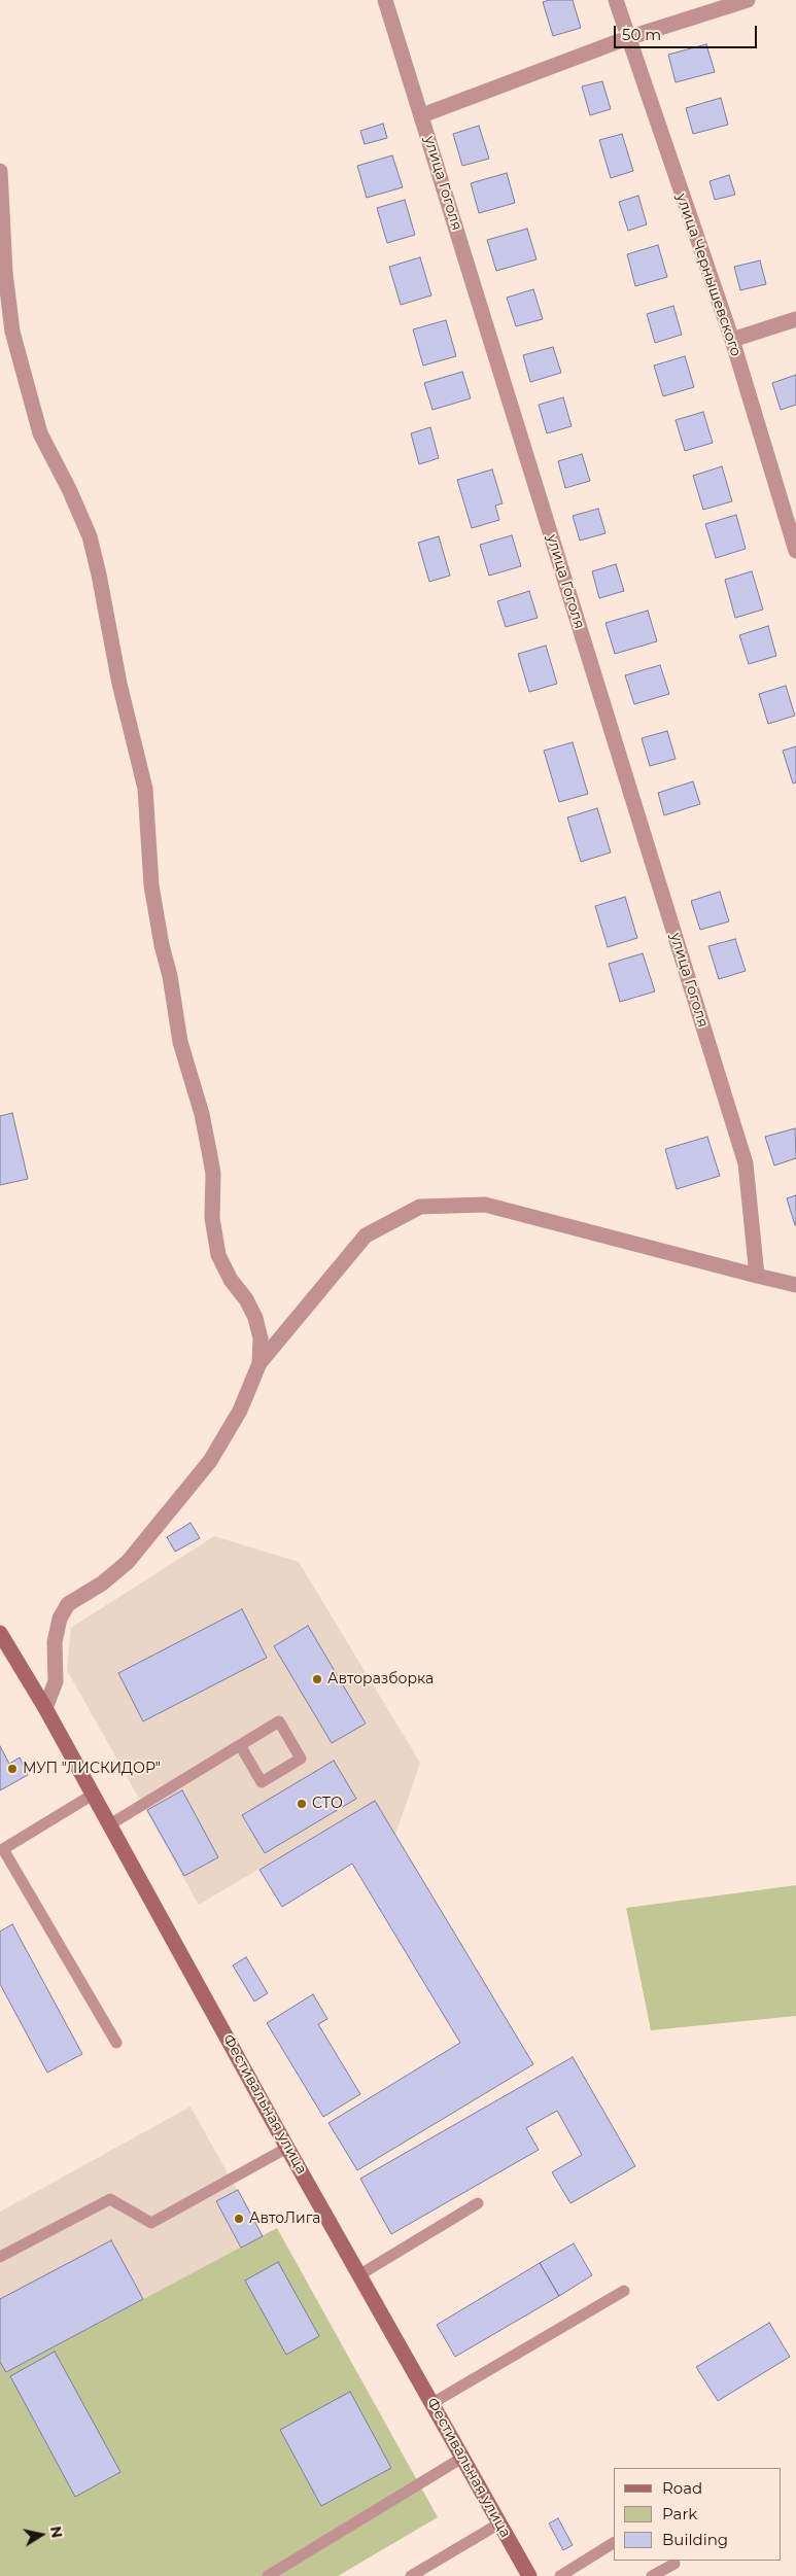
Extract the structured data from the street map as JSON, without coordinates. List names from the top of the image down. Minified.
{"streets":{"main road":["Фестивальная улица"],"street":["улица Гоголя","улица Чернышевского"]},"places":["Авторазборка","МУП \"ЛИСКИДОР\"","СТО","АвтоЛига"],"legend":["Road","Park","Building"],"scale_bar":"50 m","north":"right"}
